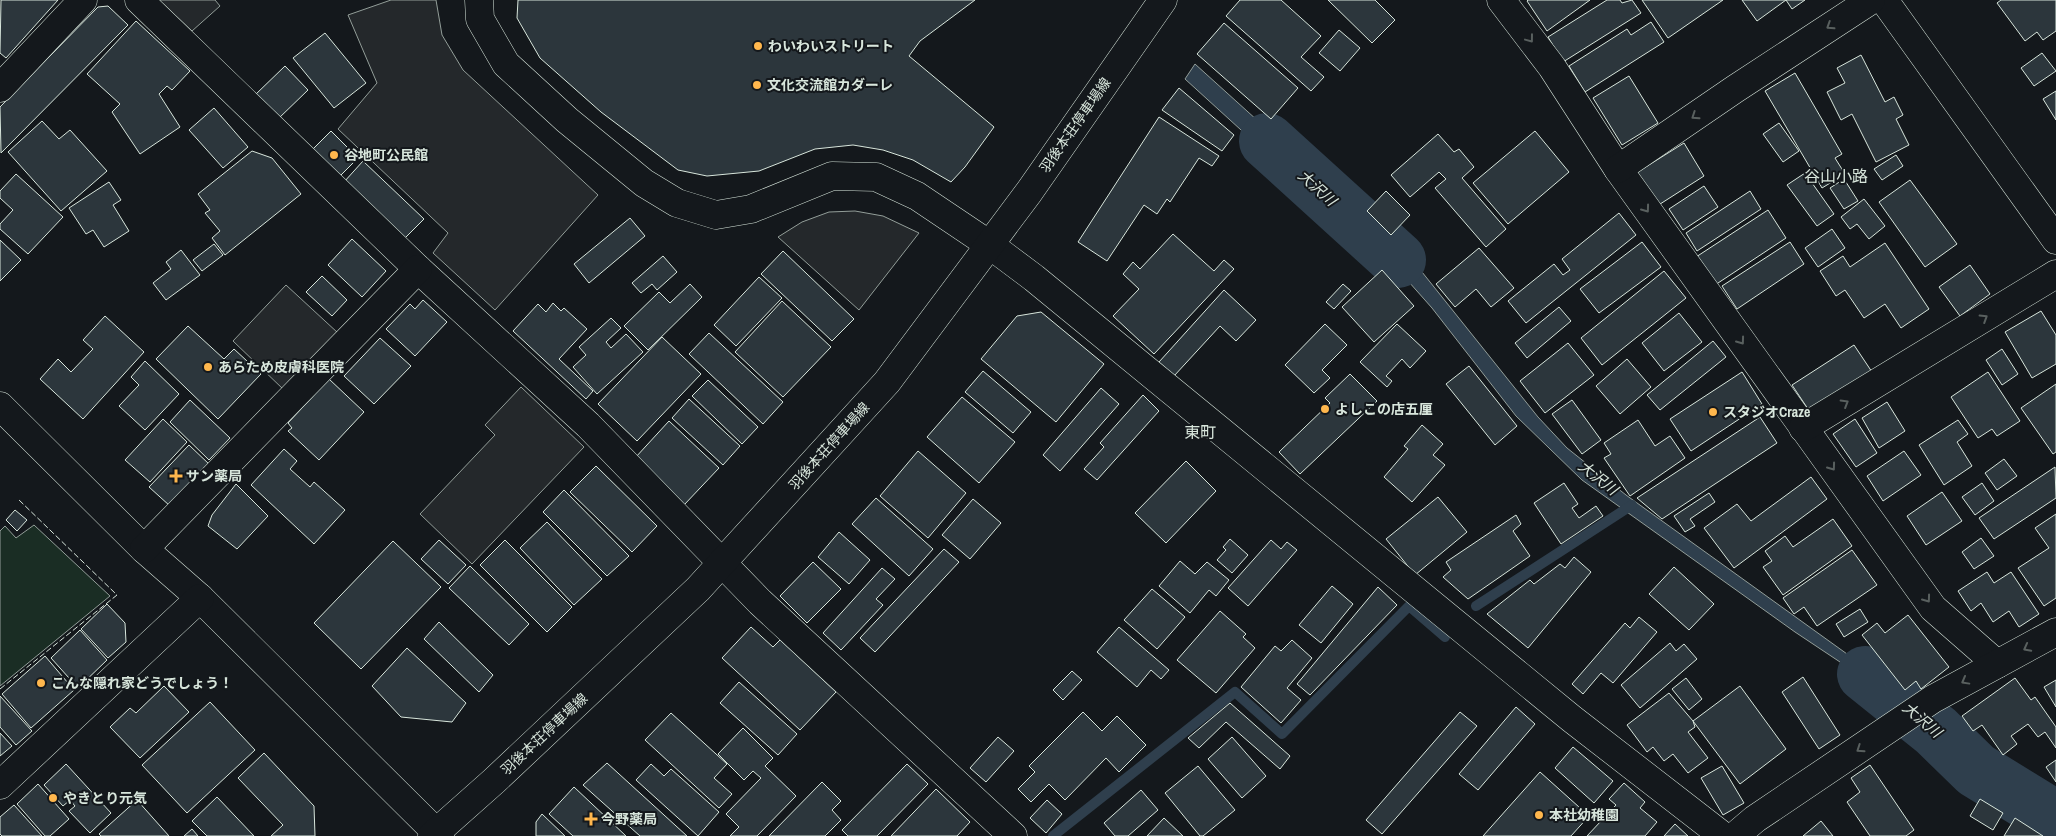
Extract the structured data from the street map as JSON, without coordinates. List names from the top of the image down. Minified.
{"streets":{"street":["羽後本荘停車場線"]},"districts":["谷山小路","東町"],"water":["大沢川"],"places":{"other":["わいわいストリート","文化交流館カダーレ","谷地町公民館","あらため皮膚科医院","よしこの店五厘","スタジオCraze","こんな隠れ家どうでしょう！","やきとり元気","本社幼稚園"],"health":["サン薬局","今野薬局"]}}
